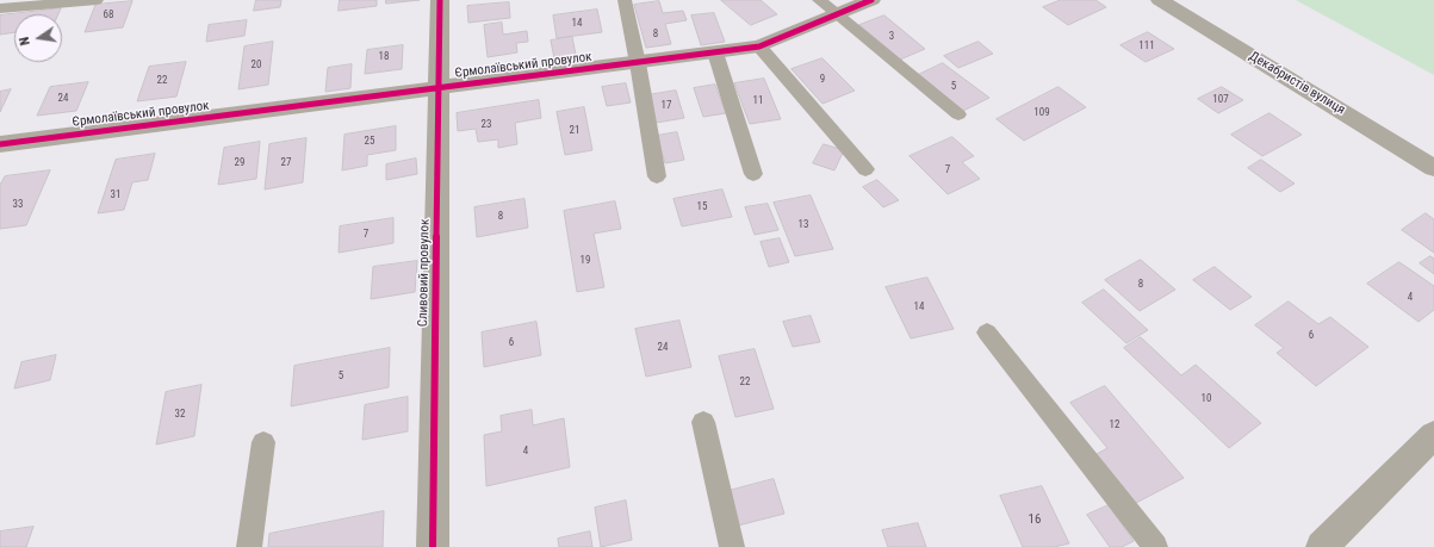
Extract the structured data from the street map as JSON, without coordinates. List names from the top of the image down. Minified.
{"streets":{"street":["Єрмолаївський провулок","Декабристів вулиця","Сливовий провулок"]},"crossings":[["Єрмолаївський провулок","Сливовий провулок"]],"house_numbers":["68","14","8","3","111","18","20","9","22","5","24","107","11","17","109","23","21","25","29","27","7","31","33","15","8","13","7","19","8","4","14","6","6","24","5","22","10","32","12","4","16"],"north":"left"}
